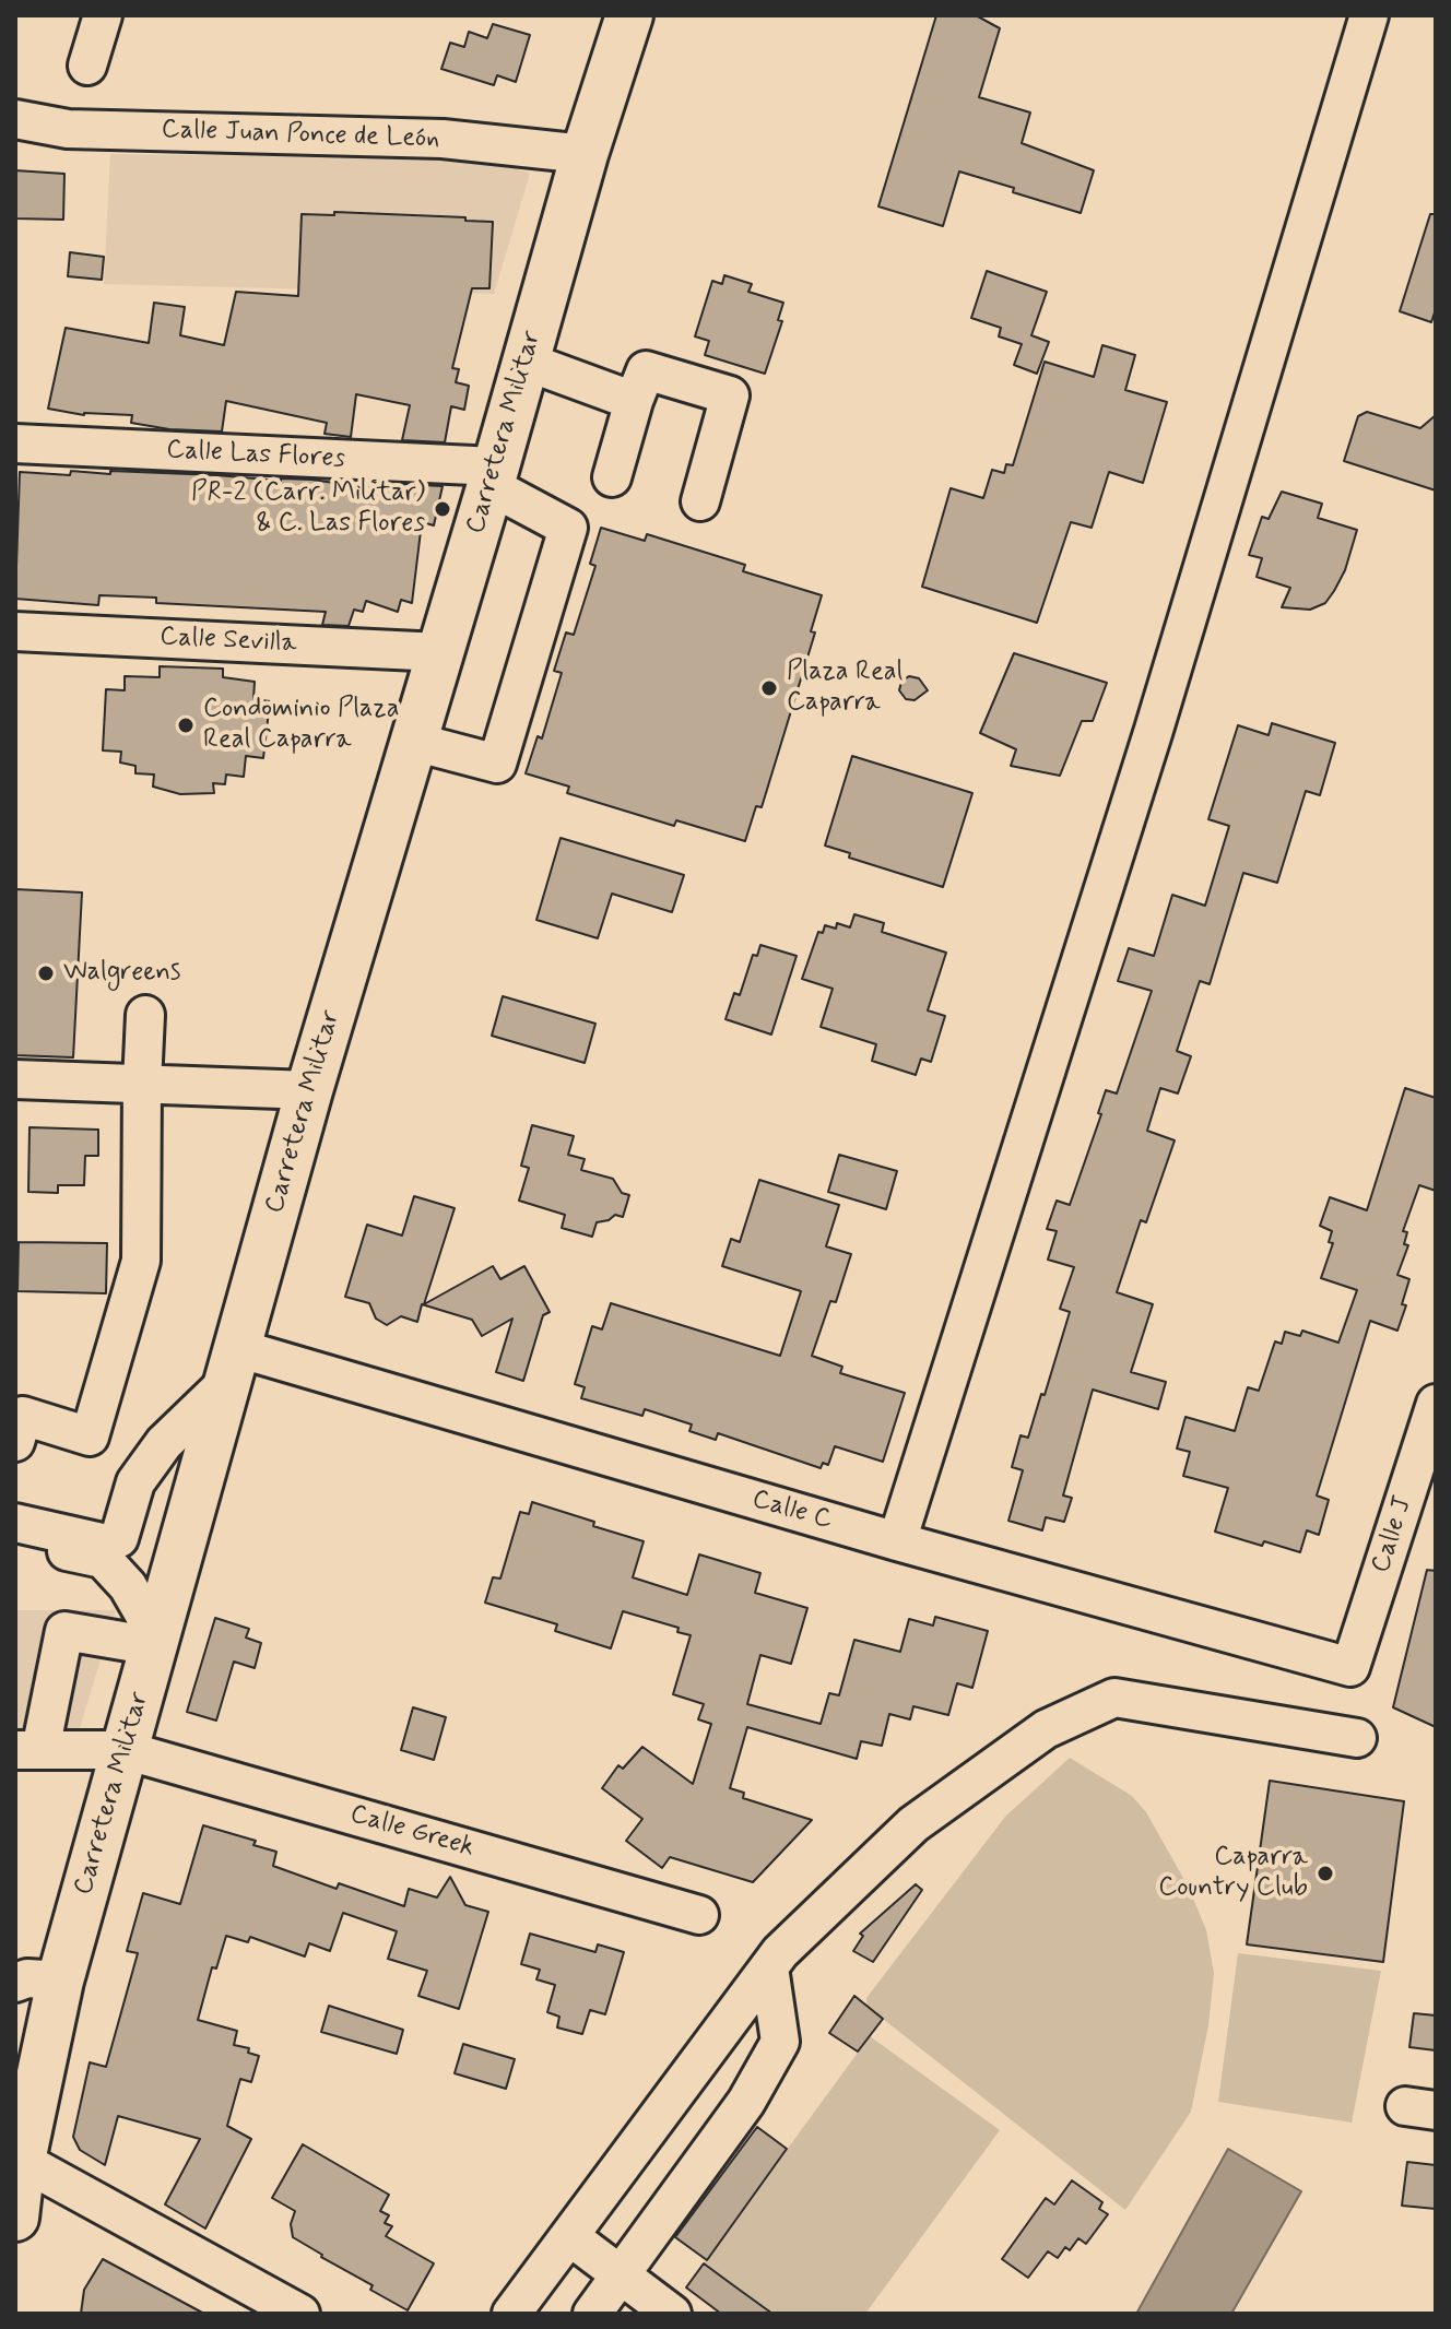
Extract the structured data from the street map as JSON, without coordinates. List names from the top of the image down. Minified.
{"streets":{"main road":["Carretera Militar"],"street":["Calle Juan Ponce de León","Calle Las Flores","Calle Sevilla","Calle C","Calle J","Calle Greek"]},"crossings":[["Calle Juan Ponce de León","Carretera Militar"],["Carretera Militar","Calle Las Flores"],["Carretera Militar","Calle Sevilla"],["Carretera Militar","Calle C"],["Carretera Militar","Calle Greek"],["Calle C","Calle J"]],"places":["PR-2 (Carr. Militar) & C. Las Flores","Plaza Real Caparra","Condominio Plaza Real Caparra","Walgreens","Caparra Country Club"]}
